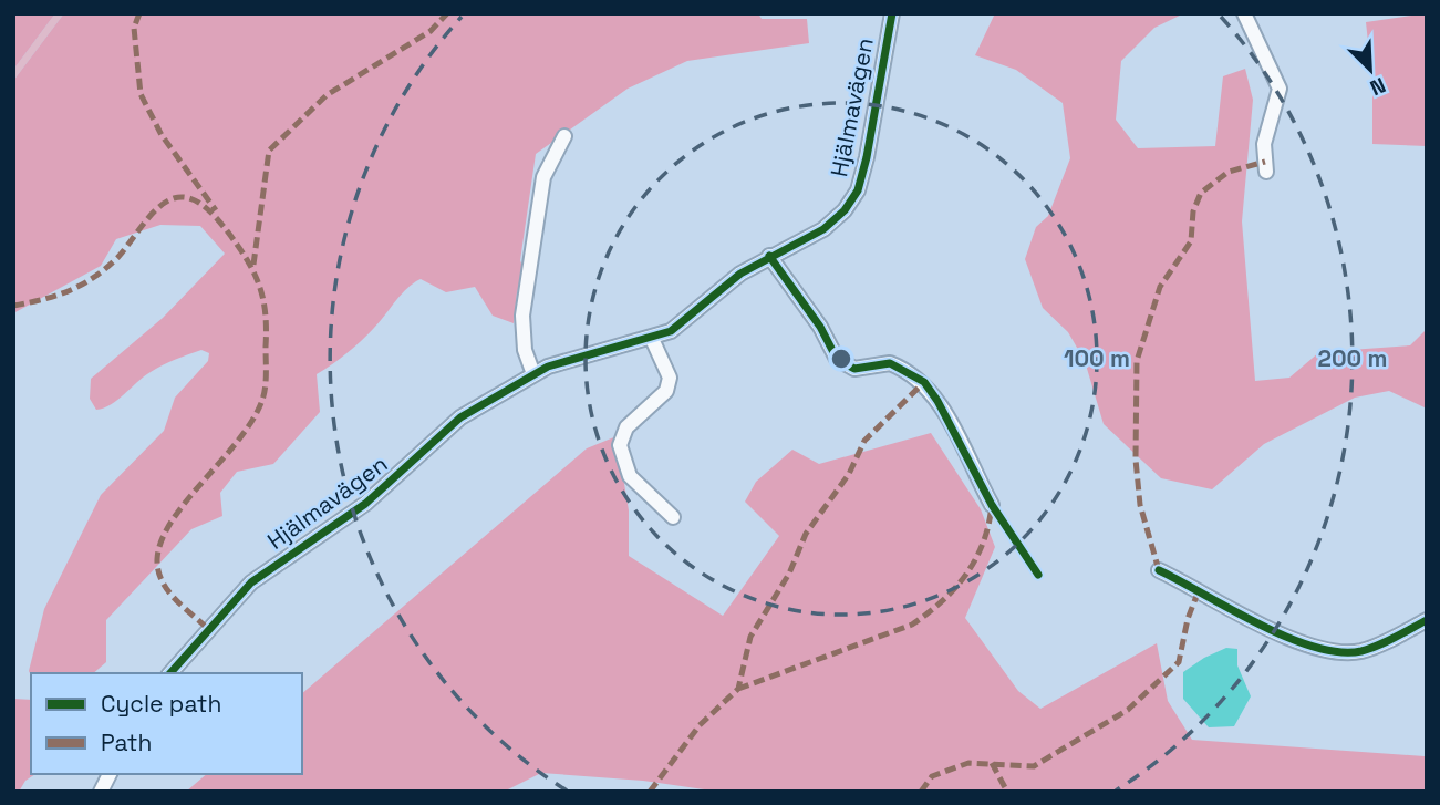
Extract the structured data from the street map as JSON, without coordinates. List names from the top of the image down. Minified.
{"streets":{"street":["Hjälmavägen"]},"legend":["Cycle path","Path"],"north":"bottom right","rings":["100 m","200 m"]}
